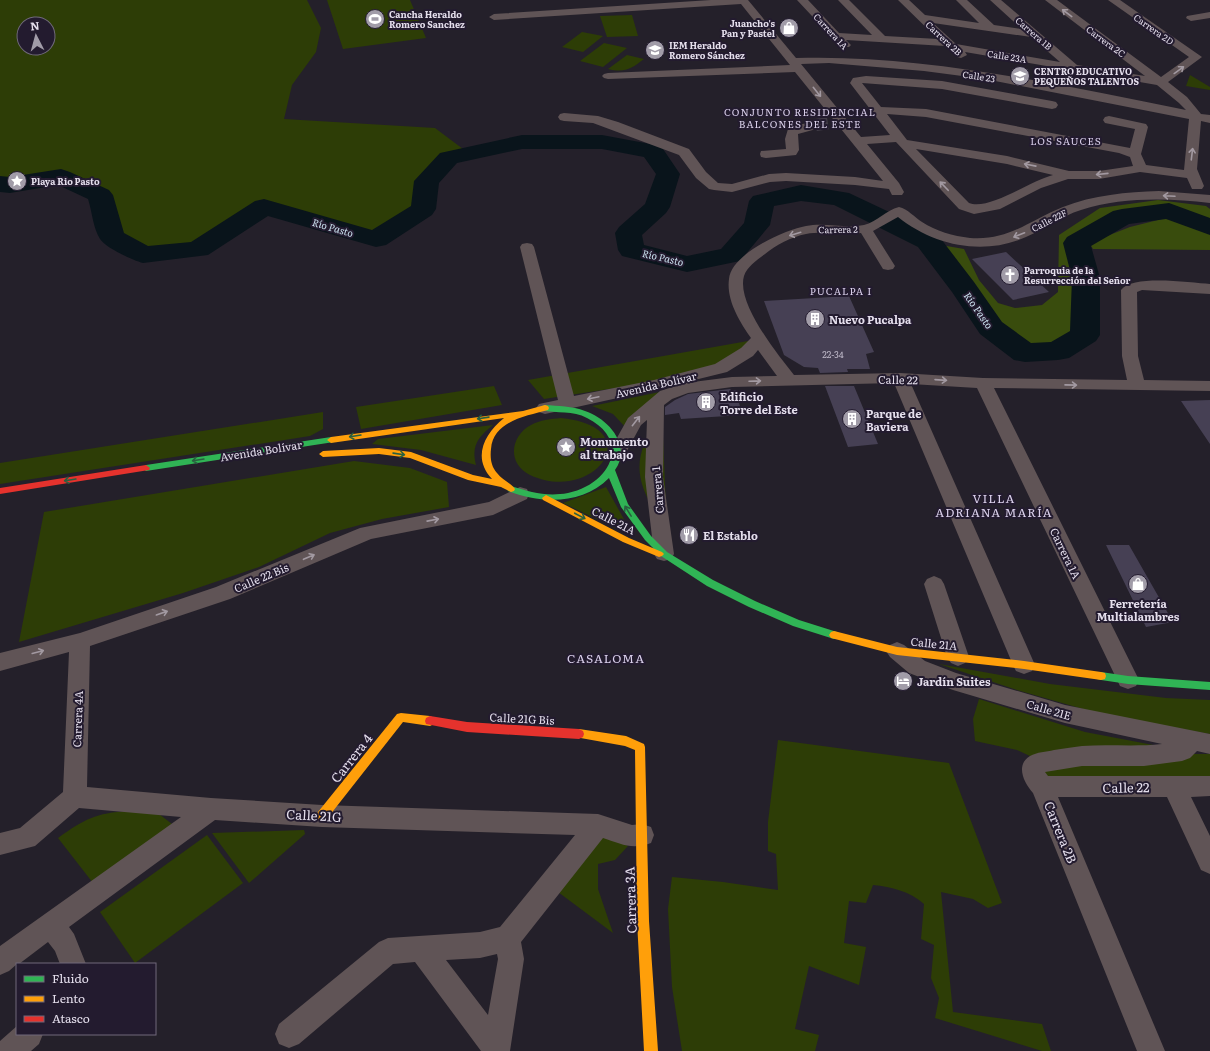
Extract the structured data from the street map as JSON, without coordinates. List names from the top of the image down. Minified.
{"streets":{"main road":["Avenida Bolívar","Calle 21A","Calle 21G Bis","Carrera 4","Carrera 3A"],"street":["Carrera 2D","Carrera 1A","Carrera 1B","Carrera 2B","Carrera 2C","Calle 23A","Calle 23","Calle 22F","Carrera 2","Calle 22","Carrera 1","Calle 22 Bis","Calle 21E","Carrera 4A","Calle 21G"]},"crossings":[["Carrera 2D","Carrera 2C"],["Carrera 2D","Calle 23A"],["Carrera 1A","Calle 23A"],["Carrera 1A","Calle 23"],["Carrera 1A","Calle 22"],["Carrera 1A","Calle 21A"],["Carrera 1B","Calle 23A"],["Carrera 2B","Calle 23A"],["Carrera 2B","Calle 23"],["Carrera 2B","Calle 22"],["Carrera 2B","Calle 21E"],["Carrera 2C","Calle 23A"],["Carrera 2C","Calle 23"],["Calle 22F","Carrera 2"],["Carrera 2","Calle 22"],["Carrera 2","Avenida Bolívar"],["Calle 22","Avenida Bolívar"],["Calle 22","Carrera 1"],["Calle 22","Calle 21A"],["Calle 22","Calle 22 Bis"],["Avenida Bolívar","Calle 21A"],["Avenida Bolívar","Calle 22 Bis"],["Carrera 1","Calle 21A"],["Calle 21A","Calle 22 Bis"],["Calle 21A","Calle 21E"],["Calle 22 Bis","Carrera 4A"],["Calle 21G Bis","Carrera 4"],["Calle 21G Bis","Carrera 3A"],["Carrera 4A","Calle 21G"],["Carrera 4","Calle 21G"],["Calle 21G","Carrera 3A"]],"one_way":["Calle 22","Calle 22 Bis"],"districts":["CONJUNTO RESIDENCIAL BALCONES DEL ESTE","LOS SAUCES","PUCALPA I","VILLA ADRIANA MARÍA","CASALOMA"],"water":["Río Pasto"],"places":{"sports":["Cancha Heraldo Romero Sanchez"],"shop":["Juancho's Pan y Pastel","Ferretería Multialambres"],"school or university":["IEM Heraldo Romero Sánchez","CENTRO EDUCATIVO PEQUEÑOS TALENTOS"],"place":["Playa Rio Pasto","Monumento al trabajo"],"church":["Parroquia de la Resurrección del Señor"],"building":["Nuevo Pucalpa","Edificio Torre del Este","Parque de Baviera"],"restaurant":["El Establo"],"hotel":["Jardín Suites"]},"house_numbers":["22-34"],"legend":["Fluido","Lento","Atasco"],"north":"top"}
